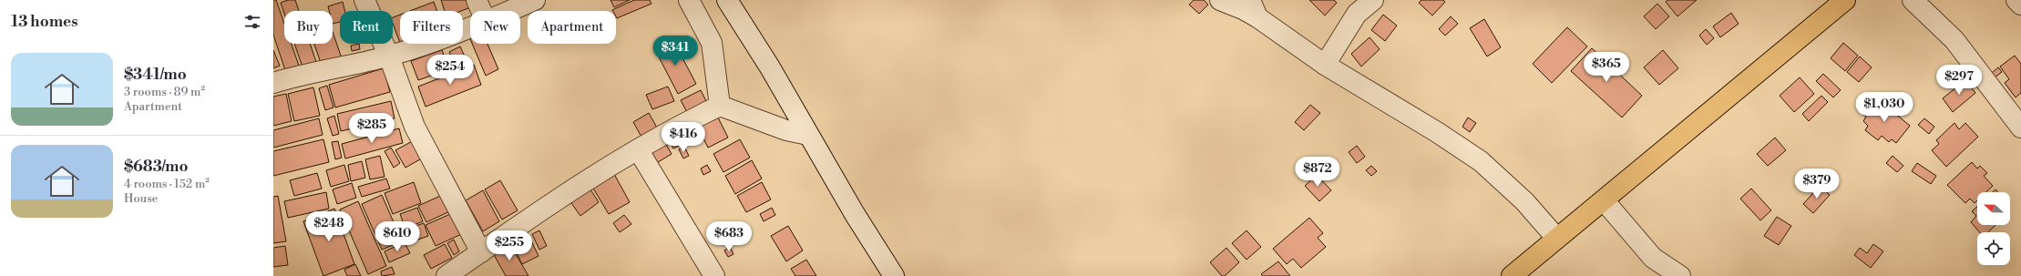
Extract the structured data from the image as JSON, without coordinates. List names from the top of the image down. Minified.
{"north":"left","page":{"heading":"13 homes","chip":["Buy","Rent","Filters","New","Apartment"],"price":["$341","$365","$254","$297","$1,030","$285","$416","$872","$379","$248","$610","$683","$255"],"list":[{"name":"$341/mo","note":"3 rooms · 89 m² · Apartment"},{"name":"$683/mo","note":"4 rooms · 152 m² · House"}]}}
